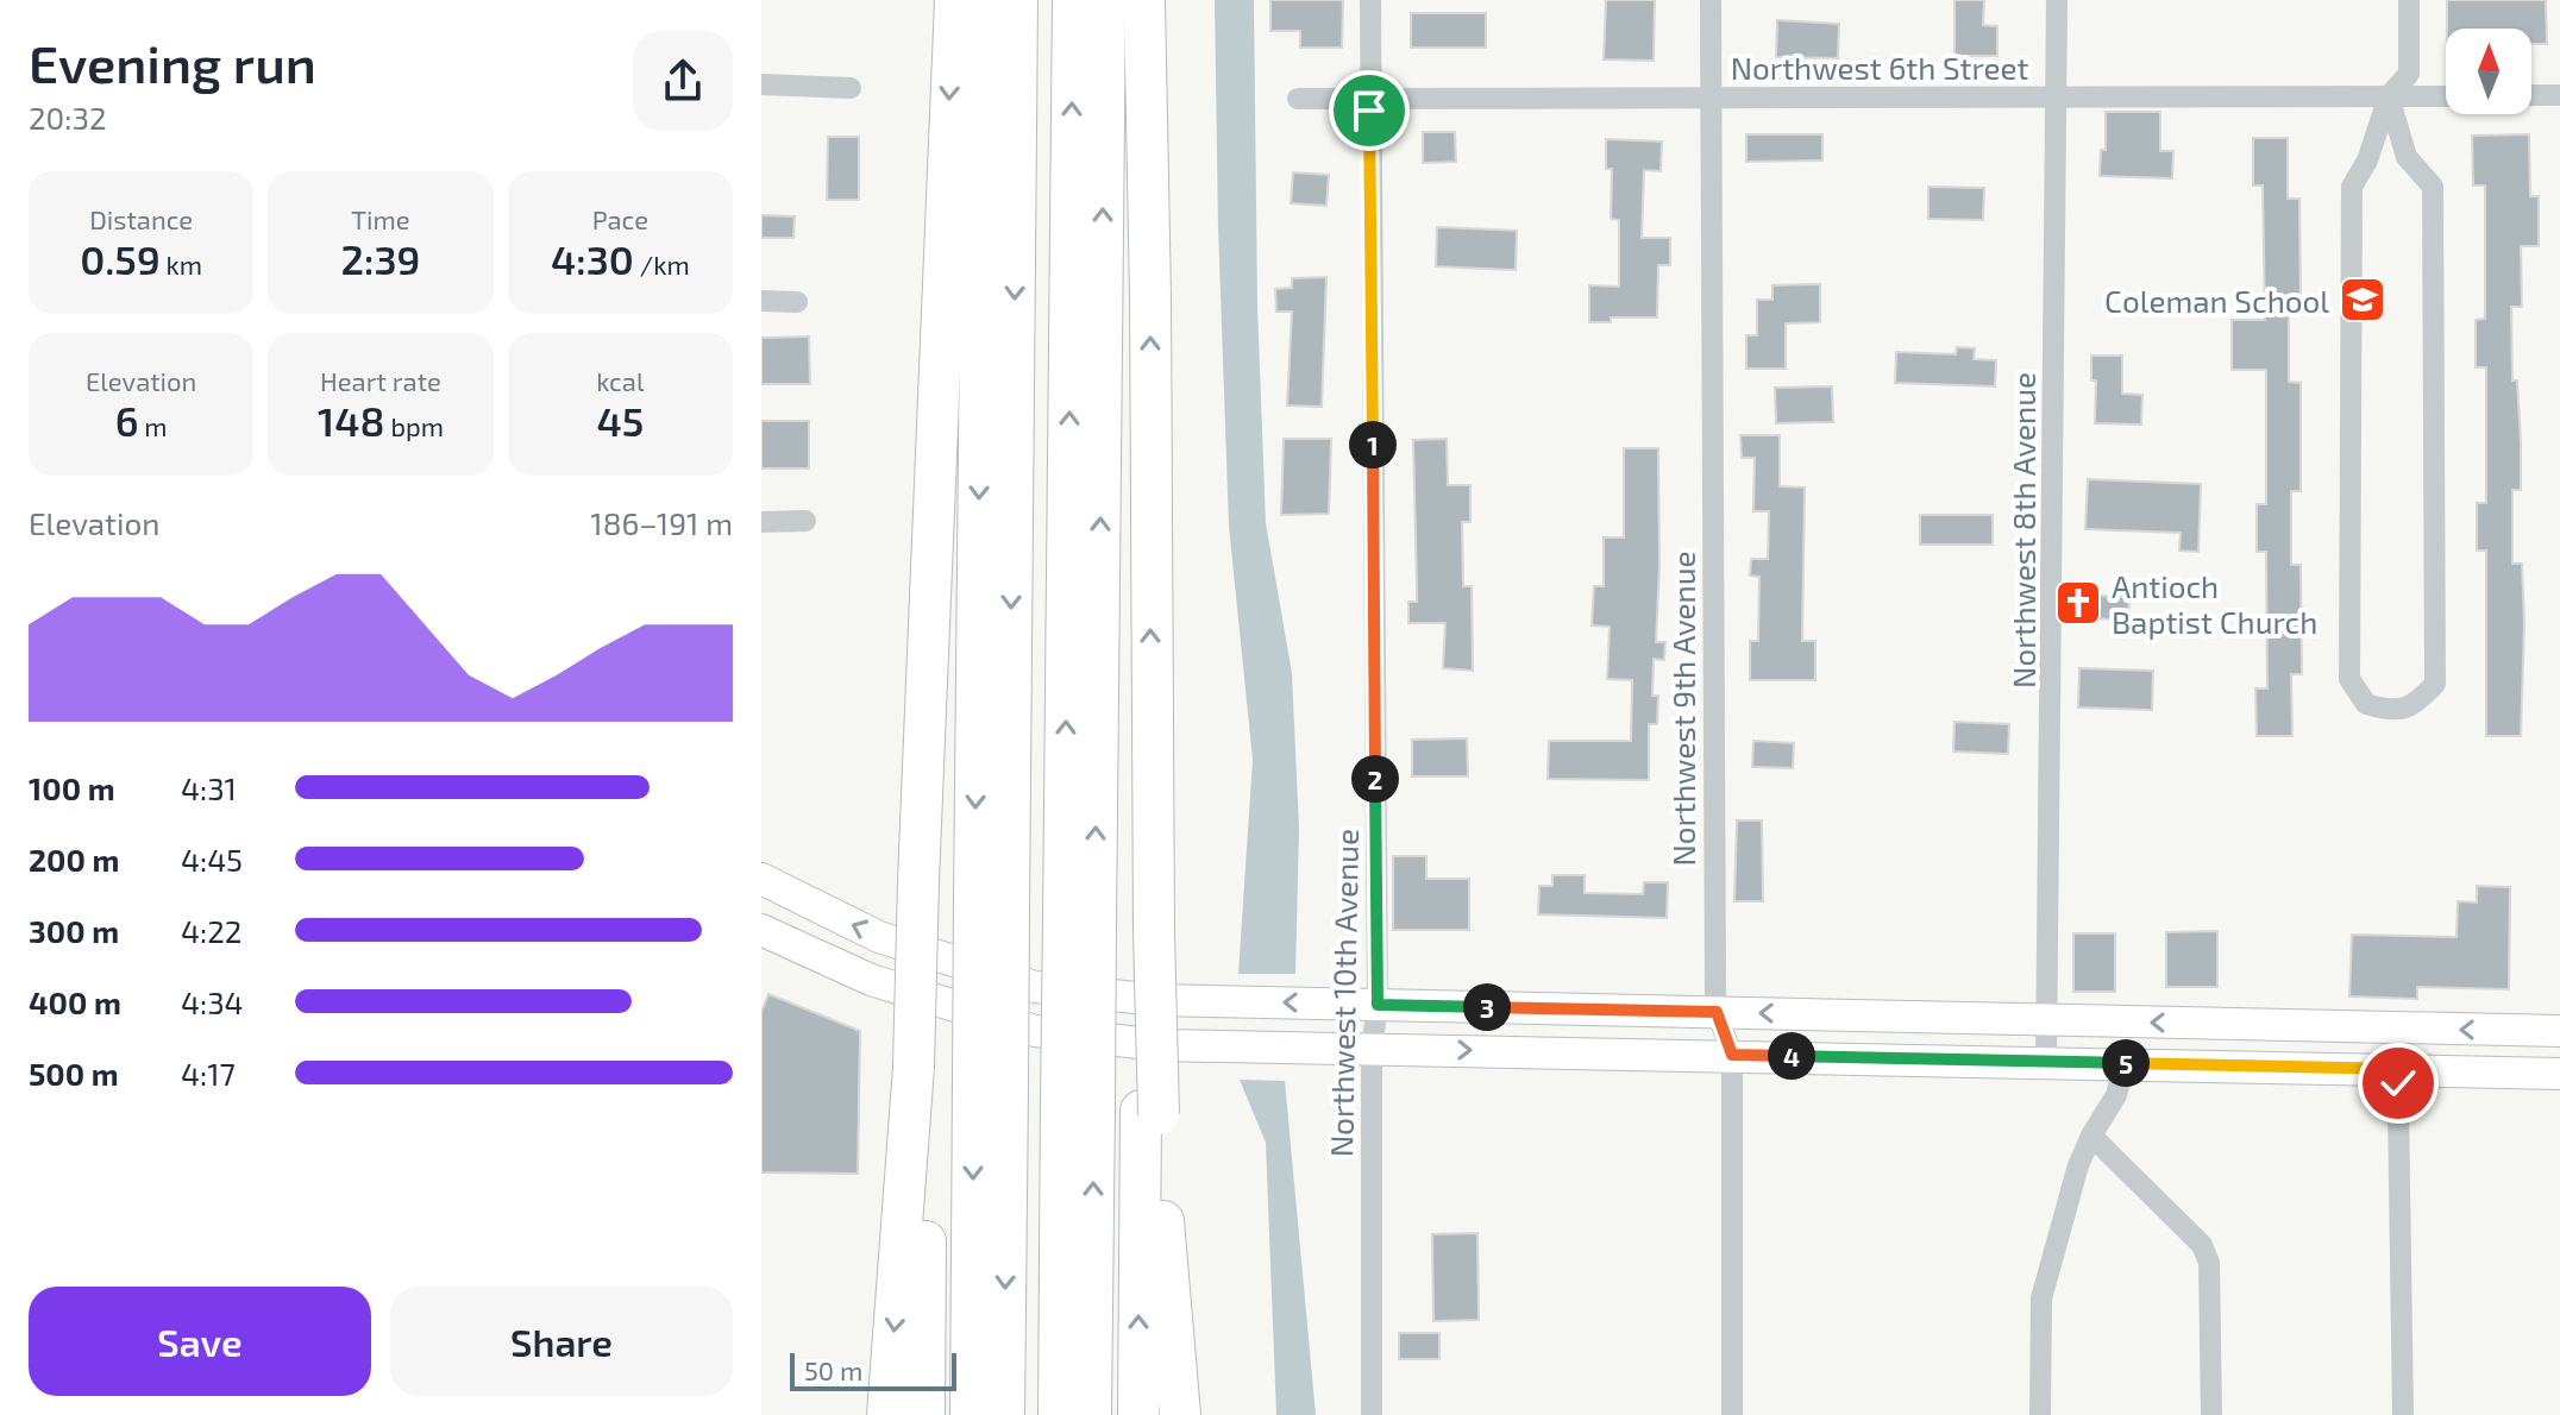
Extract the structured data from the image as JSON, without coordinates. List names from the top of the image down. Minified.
{"streets":{"street":["Northwest 6th Street","Northwest 8th Avenue","Northwest 9th Avenue","Northwest 10th Avenue"]},"crossings":[["Northwest 6th Street","Northwest 8th Avenue"],["Northwest 6th Street","Northwest 9th Avenue"],["Northwest 6th Street","Northwest 10th Avenue"]],"places":{"school or university":["Coleman School"],"church":["Antioch Baptist Church"]},"scale_bar":"50 m","north":"top","page":{"heading":["Evening run","20:32"],"stats":[["Distance","0.59 km"],["Time","2:39"],["Pace","4:30 /km"],["Elevation","6 m"],["Heart rate","148 bpm"],["kcal","45"]],"pins":["1","2","3","4","5"],"chart":["Elevation","186–191 m"],"list":[{"name":"100 m","note":"4:31"},{"name":"200 m","note":"4:45"},{"name":"300 m","note":"4:22"},{"name":"400 m","note":"4:34"},{"name":"500 m","note":"4:17"}],"buttons":["Save","Share"],"scale":"50 m"}}
